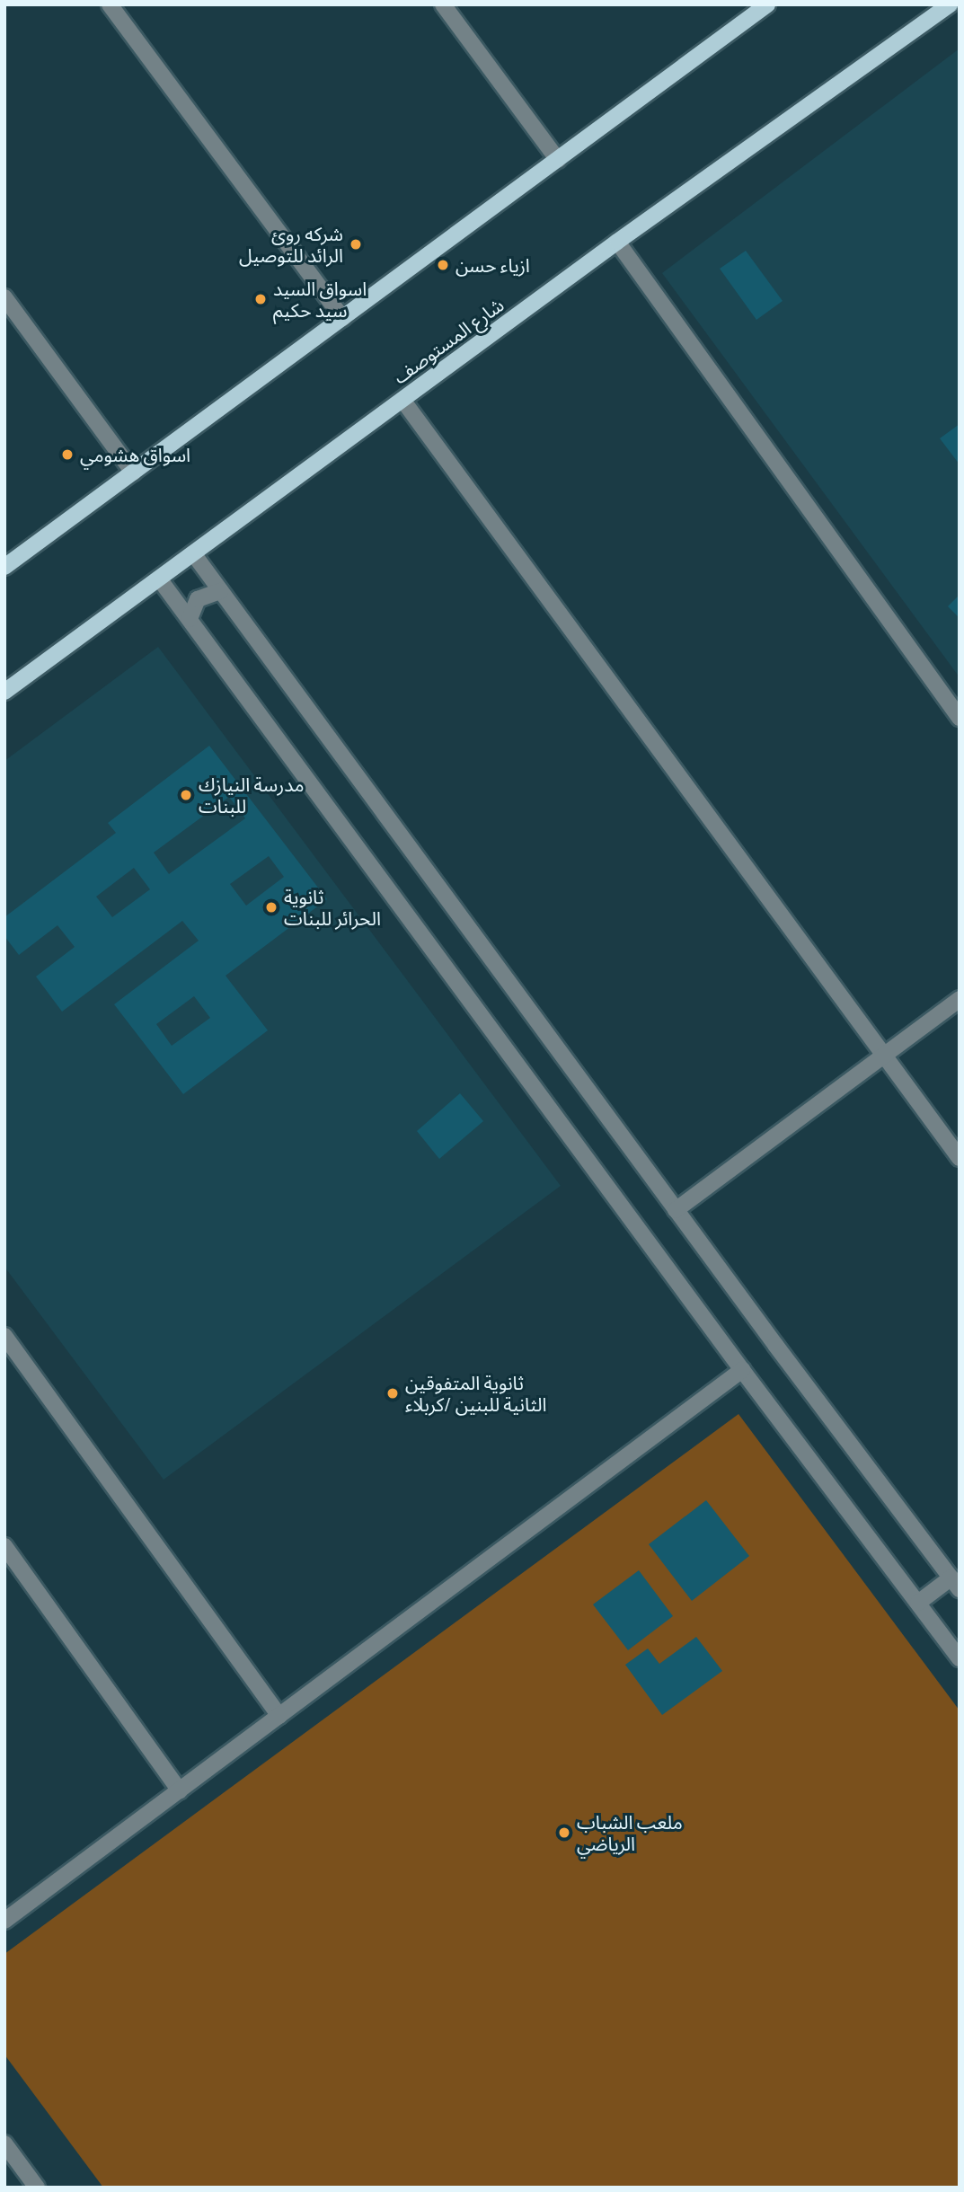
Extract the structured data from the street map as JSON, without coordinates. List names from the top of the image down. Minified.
{"streets":{"main road":["شارع المستوصف"]},"places":["شركه روئ الرائد للتوصيل","ازياء حسن","اسواق السيد سيد حكيم","اسواق هشومي","مدرسة النيازك للبنات","ثانوية الحرائر للبنات","ثانوية المتفوقين الثانية للبنين /كربلاء","ملعب الشباب الرياضي"]}
